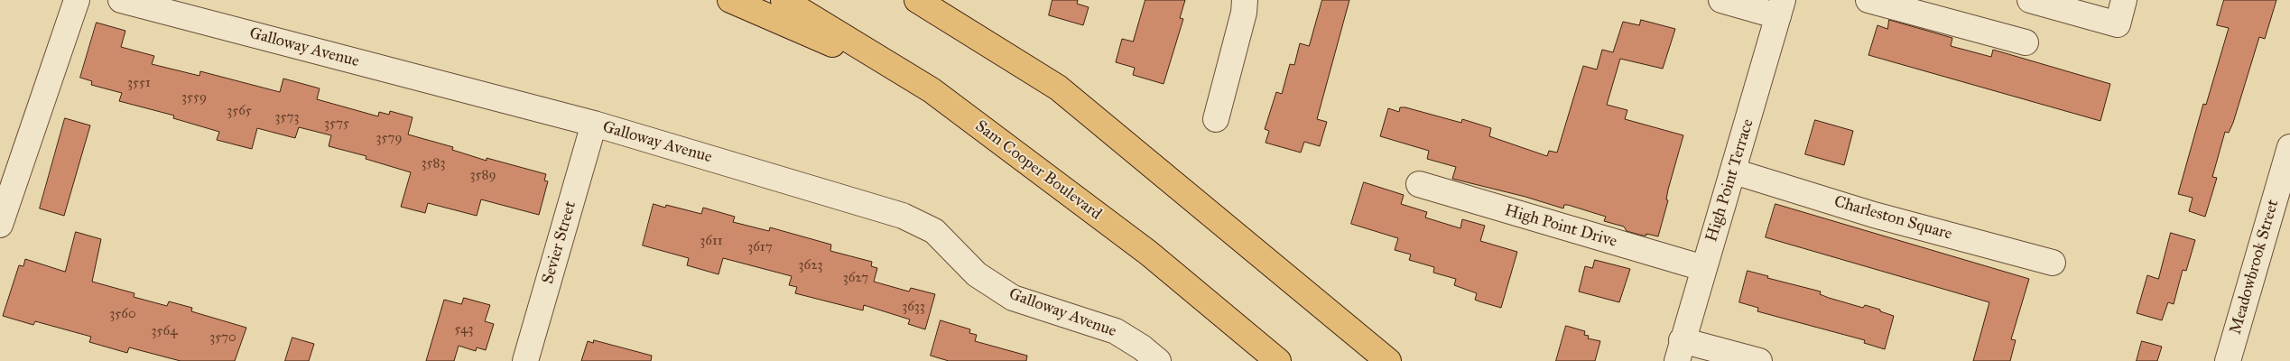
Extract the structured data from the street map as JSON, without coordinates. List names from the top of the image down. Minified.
{"streets":{"highway":["Sam Cooper Boulevard"],"street":["Galloway Avenue","High Point Terrace","Charleston Square","High Point Drive","Sevier Street","Meadowbrook Street"]},"crossings":[["Galloway Avenue","Sevier Street"],["High Point Terrace","Charleston Square"],["High Point Terrace","High Point Drive"]],"house_numbers":["3551","3559","3565","3573","3575","3579","3583","3589","3611","3617","3623","3627","3633","3560","543","3564","3570"]}
